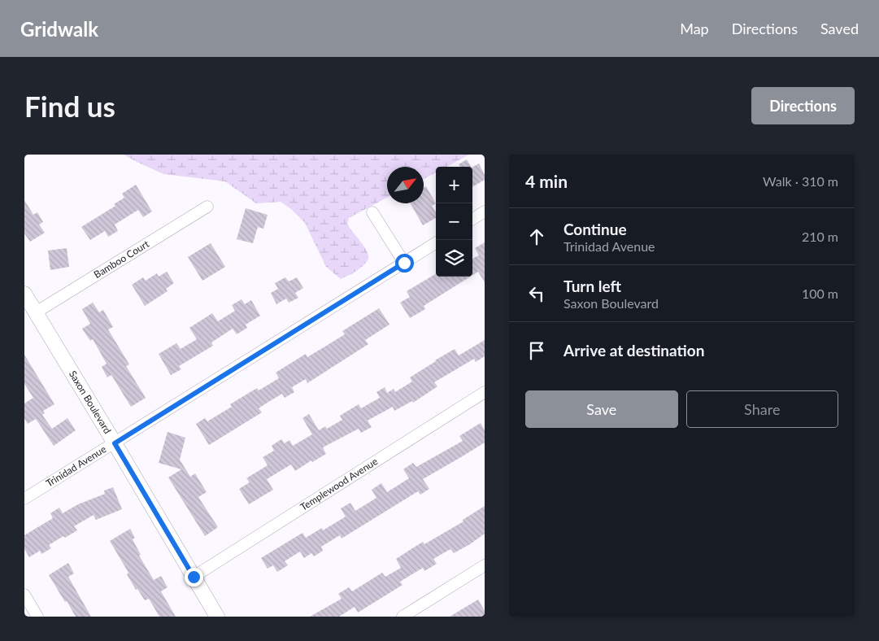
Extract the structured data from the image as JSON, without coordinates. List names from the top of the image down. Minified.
{"streets":{"main road":["Saxon Boulevard"],"street":["Bamboo Court","Trinidad Avenue","Templewood Avenue"]},"crossings":[["Bamboo Court","Saxon Boulevard"],["Saxon Boulevard","Trinidad Avenue"],["Saxon Boulevard","Templewood Avenue"]],"north":"top right","page":{"header":"Gridwalk","nav":["Map","Directions","Saved"],"buttons":["Directions",["Save","Share"]],"title":"Find us","heading":["4 min","Walk · 310 m"],"map_buttons":["+","−"],"list":[["Continue","Trinidad Avenue","210 m"],["Turn left","Saxon Boulevard","100 m"],"Arrive at destination"]}}
